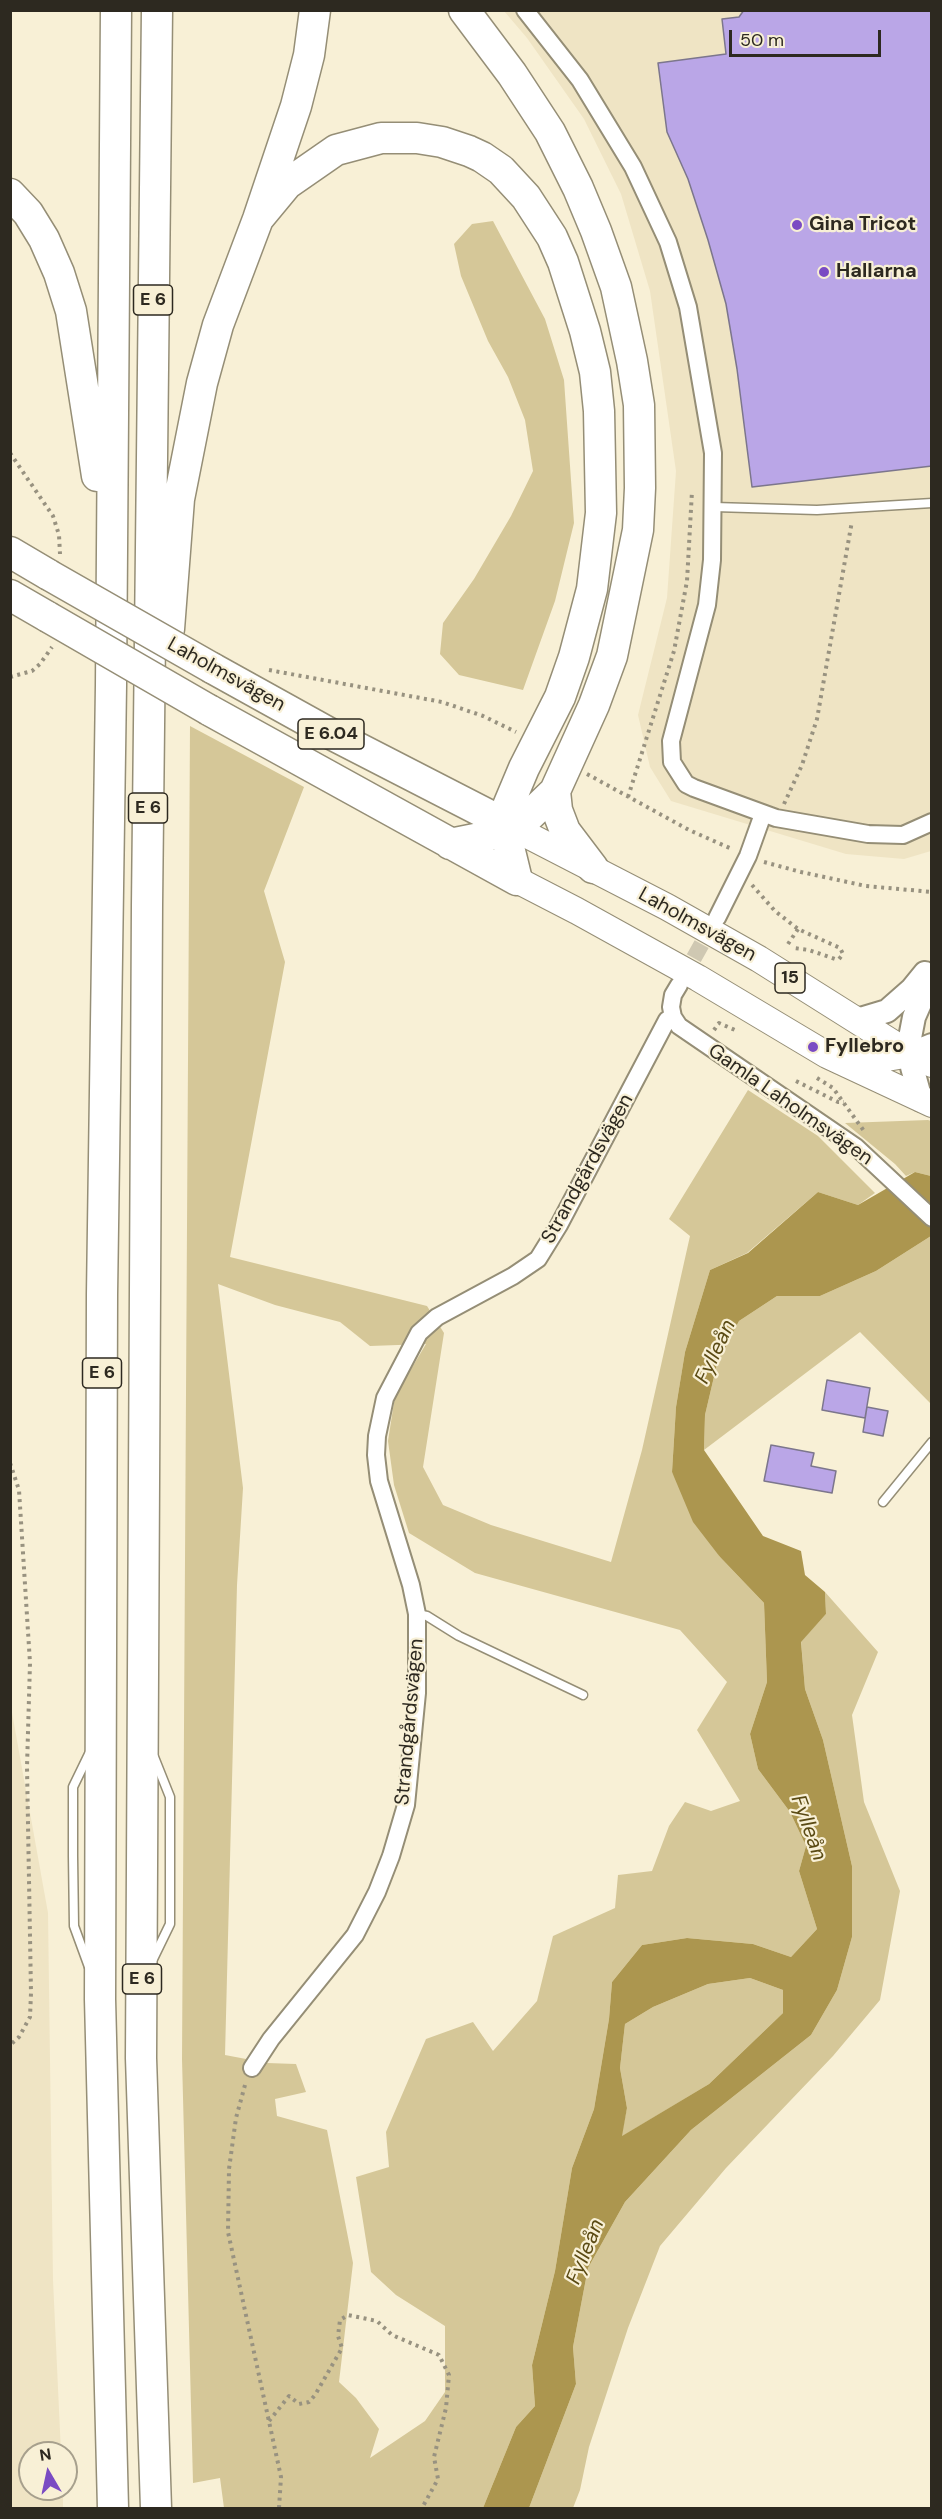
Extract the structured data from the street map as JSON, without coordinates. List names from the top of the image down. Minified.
{"streets":{"highway":["E 6","Laholmsvägen","E 6.04"],"main road":["15"],"street":["Gamla Laholmsvägen","Strandgårdsvägen"]},"crossings":[["Gamla Laholmsvägen","Strandgårdsvägen"]],"water":["Fylleån"],"places":["Gina Tricot","Hallarna","Fyllebro"],"scale_bar":"50 m","north":"top"}
